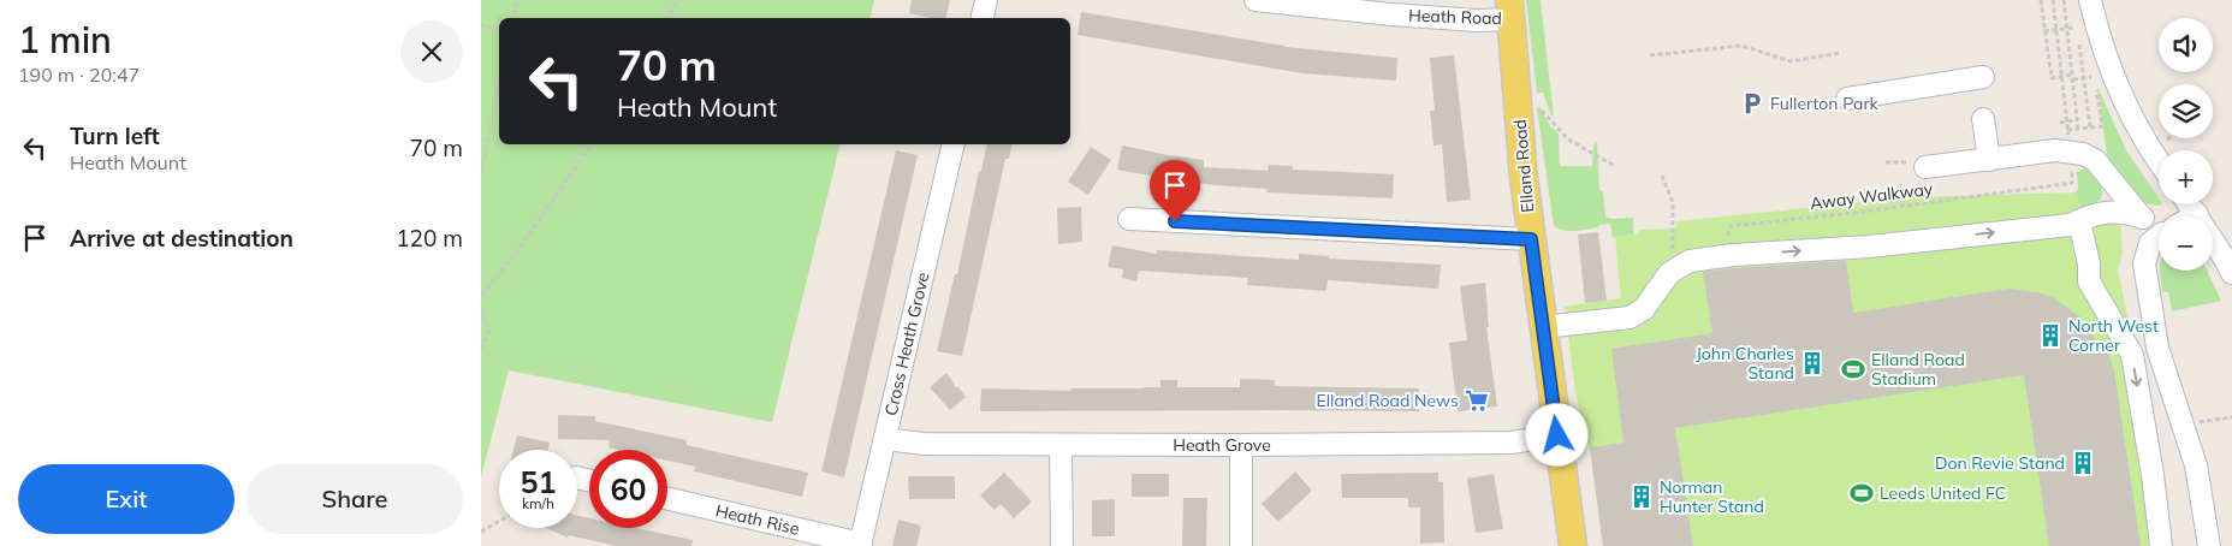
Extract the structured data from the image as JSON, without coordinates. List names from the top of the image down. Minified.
{"streets":{"main road":["Elland Road"],"street":["Heath Road","Cross Heath Grove","Heath Grove","Heath Rise"],"path":["Away Walkway"]},"crossings":[["Heath Road","Elland Road"],["Elland Road","Heath Grove"],["Cross Heath Grove","Heath Grove"],["Cross Heath Grove","Heath Rise"]],"places":{"parking":["Fullerton Park"],"building":["North West Corner","John Charles Stand","Don Revie Stand","Norman Hunter Stand"],"sports":["Elland Road Stadium","Leeds United FC"],"supermarket":["Elland Road News"]},"page":{"heading":["1 min","190 m · 20:47"],"map_buttons":["+","−"],"turn":["70 m","Heath Mount"],"list":[{"name":"Turn left","note":"Heath Mount","value":"70 m"},{"name":"Arrive at destination","value":"120 m"}],"speed":"51 km/h","limit":"60","buttons":["Exit","Share"]}}
